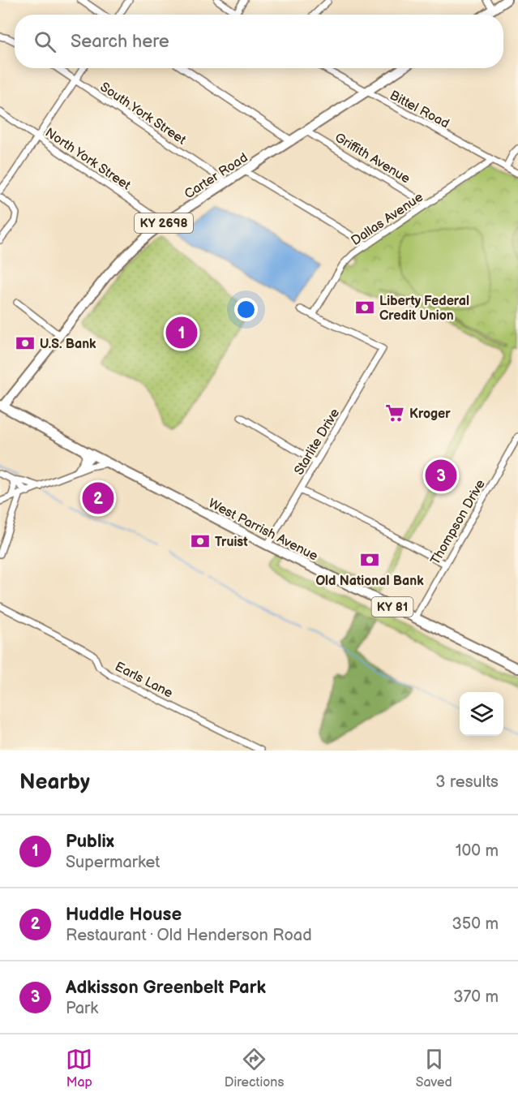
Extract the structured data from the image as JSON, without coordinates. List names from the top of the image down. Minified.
{"streets":{"main road":["Carter Road","KY 2698","West Parrish Avenue","KY 81"],"street":["Bittel Road","South York Street","Griffith Avenue","North York Street","Dallas Avenue","Starlite Drive","Thompson Drive","Earls Lane"]},"crossings":[["Bittel Road","Carter Road"],["Bittel Road","Dallas Avenue"],["South York Street","Carter Road"],["Griffith Avenue","Carter Road"],["Griffith Avenue","Dallas Avenue"],["North York Street","Carter Road"],["Carter Road","West Parrish Avenue"],["Dallas Avenue","Starlite Drive"],["Starlite Drive","West Parrish Avenue"],["Thompson Drive","West Parrish Avenue"]],"places":{"bank":["Liberty Federal Credit Union","U.S. Bank","Truist","Old National Bank"],"supermarket":["Kroger"]},"page":{"search":"Search here","pins":["1","3","2"],"heading":["Nearby","3 results"],"list":[{"mark":"1","name":"Publix","note":"Supermarket","value":"100 m"},{"mark":"2","name":"Huddle House","note":"Restaurant · Old Henderson Road","value":"350 m"},{"mark":"3","name":"Adkisson Greenbelt Park","note":"Park","value":"370 m"}],"nav":["Map","Directions","Saved"]}}
